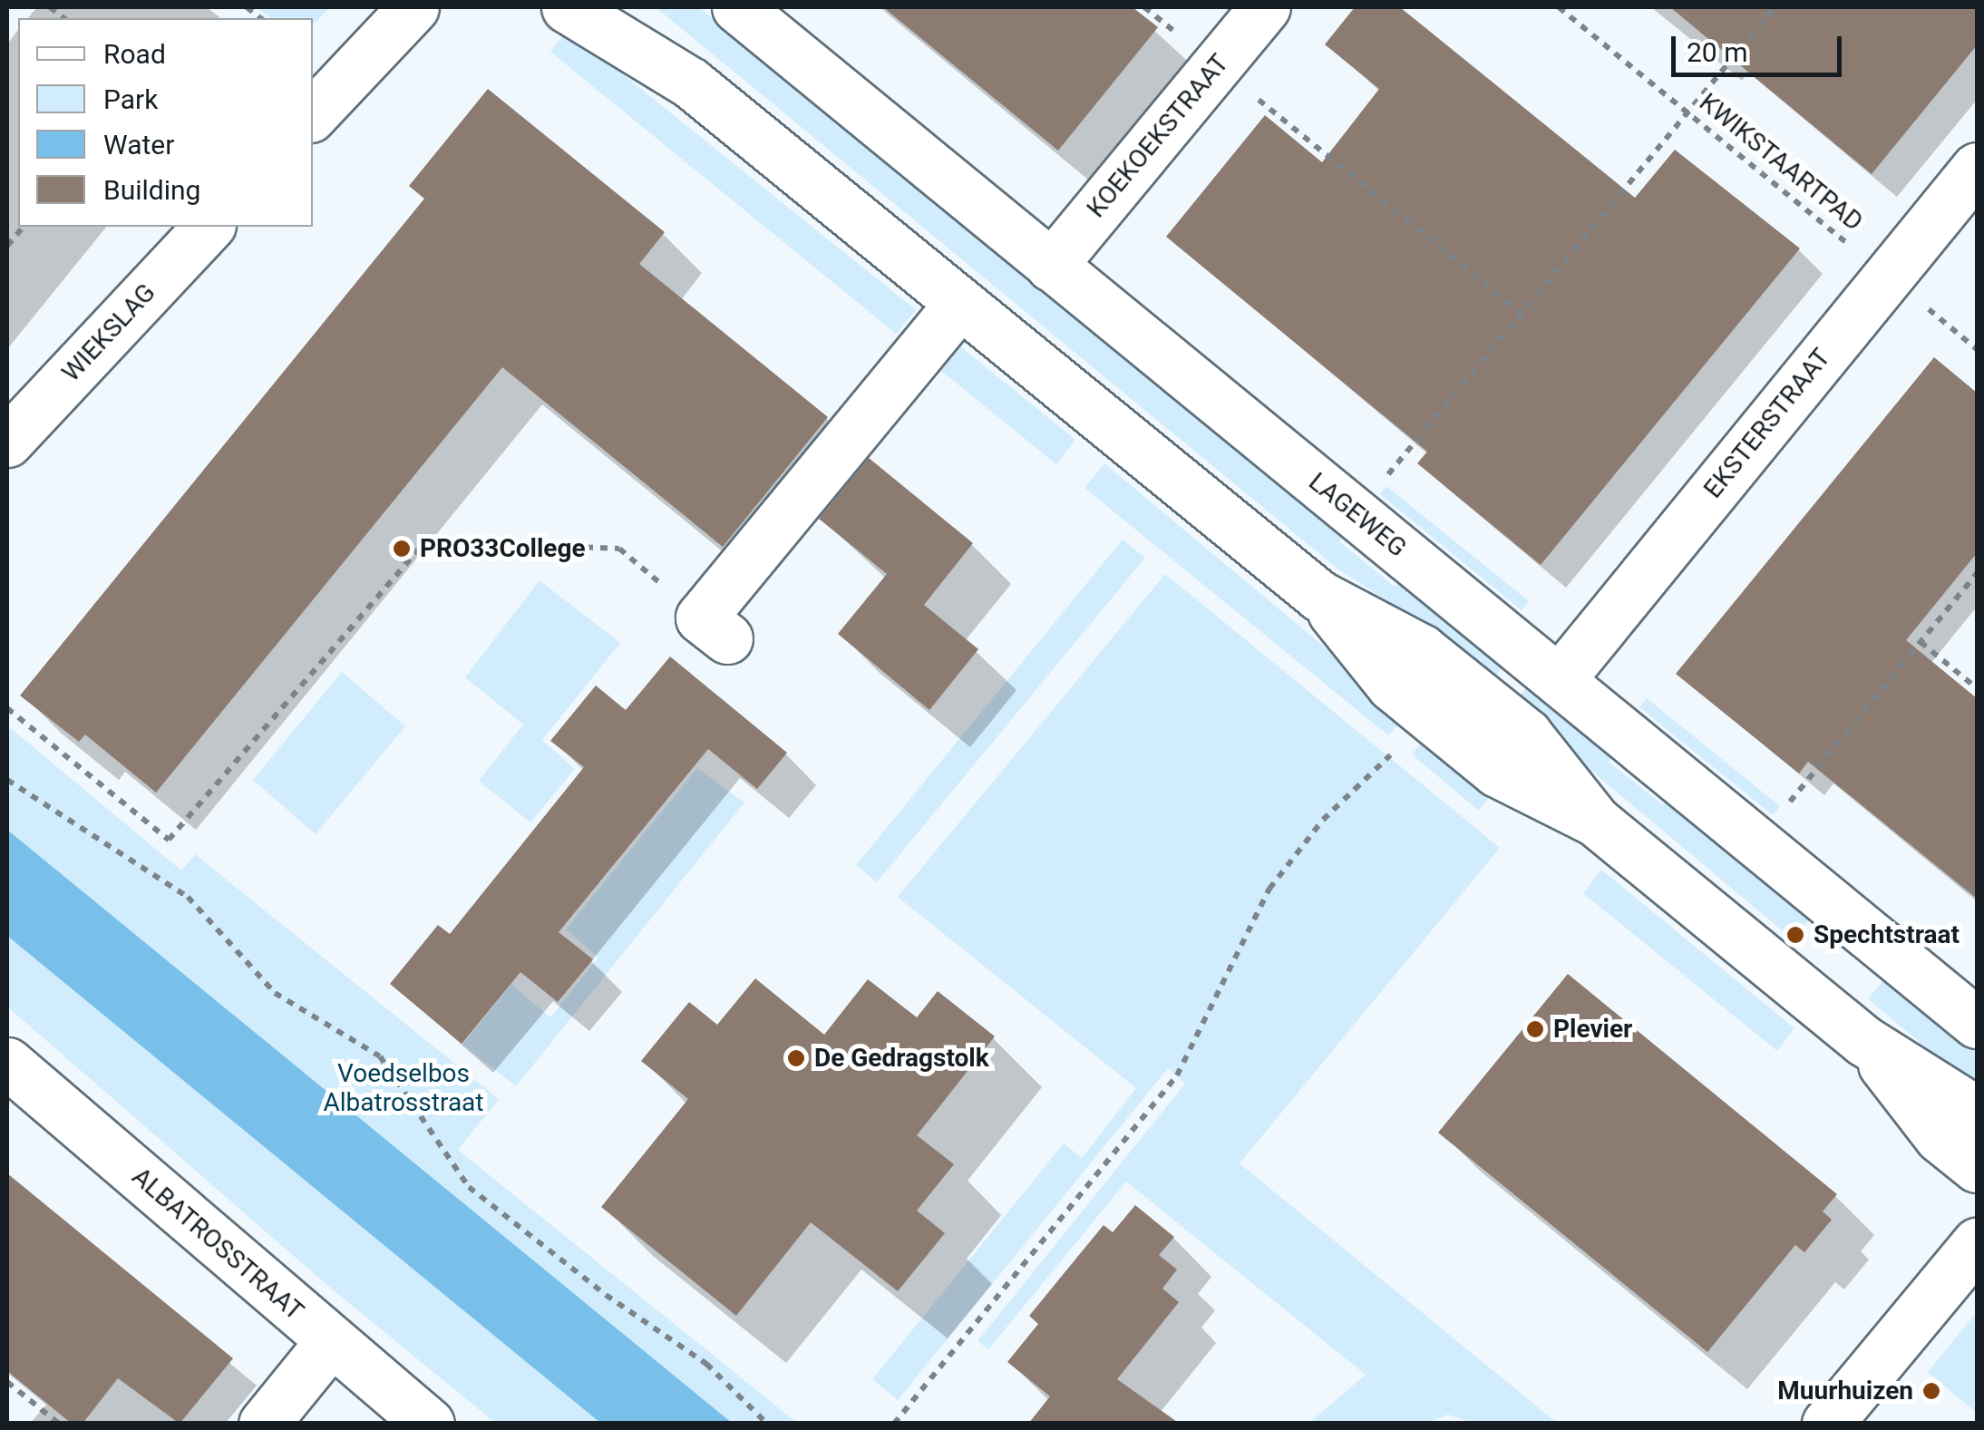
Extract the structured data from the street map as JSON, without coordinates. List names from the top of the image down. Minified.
{"streets":{"street":["KOEKOEKSTRAAT","WIEKSLAG","EKSTERSTRAAT","LAGEWEG","ALBATROSSTRAAT"],"path":["KWIKSTAARTPAD"]},"crossings":[["KOEKOEKSTRAAT","LAGEWEG"],["KWIKSTAARTPAD","EKSTERSTRAAT"],["EKSTERSTRAAT","LAGEWEG"]],"parks":["Voedselbos Albatrosstraat"],"places":["PRO33College","Spechtstraat","Plevier","De Gedragstolk","Muurhuizen"],"legend":["Road","Park","Water","Building"],"scale_bar":"20 m"}
